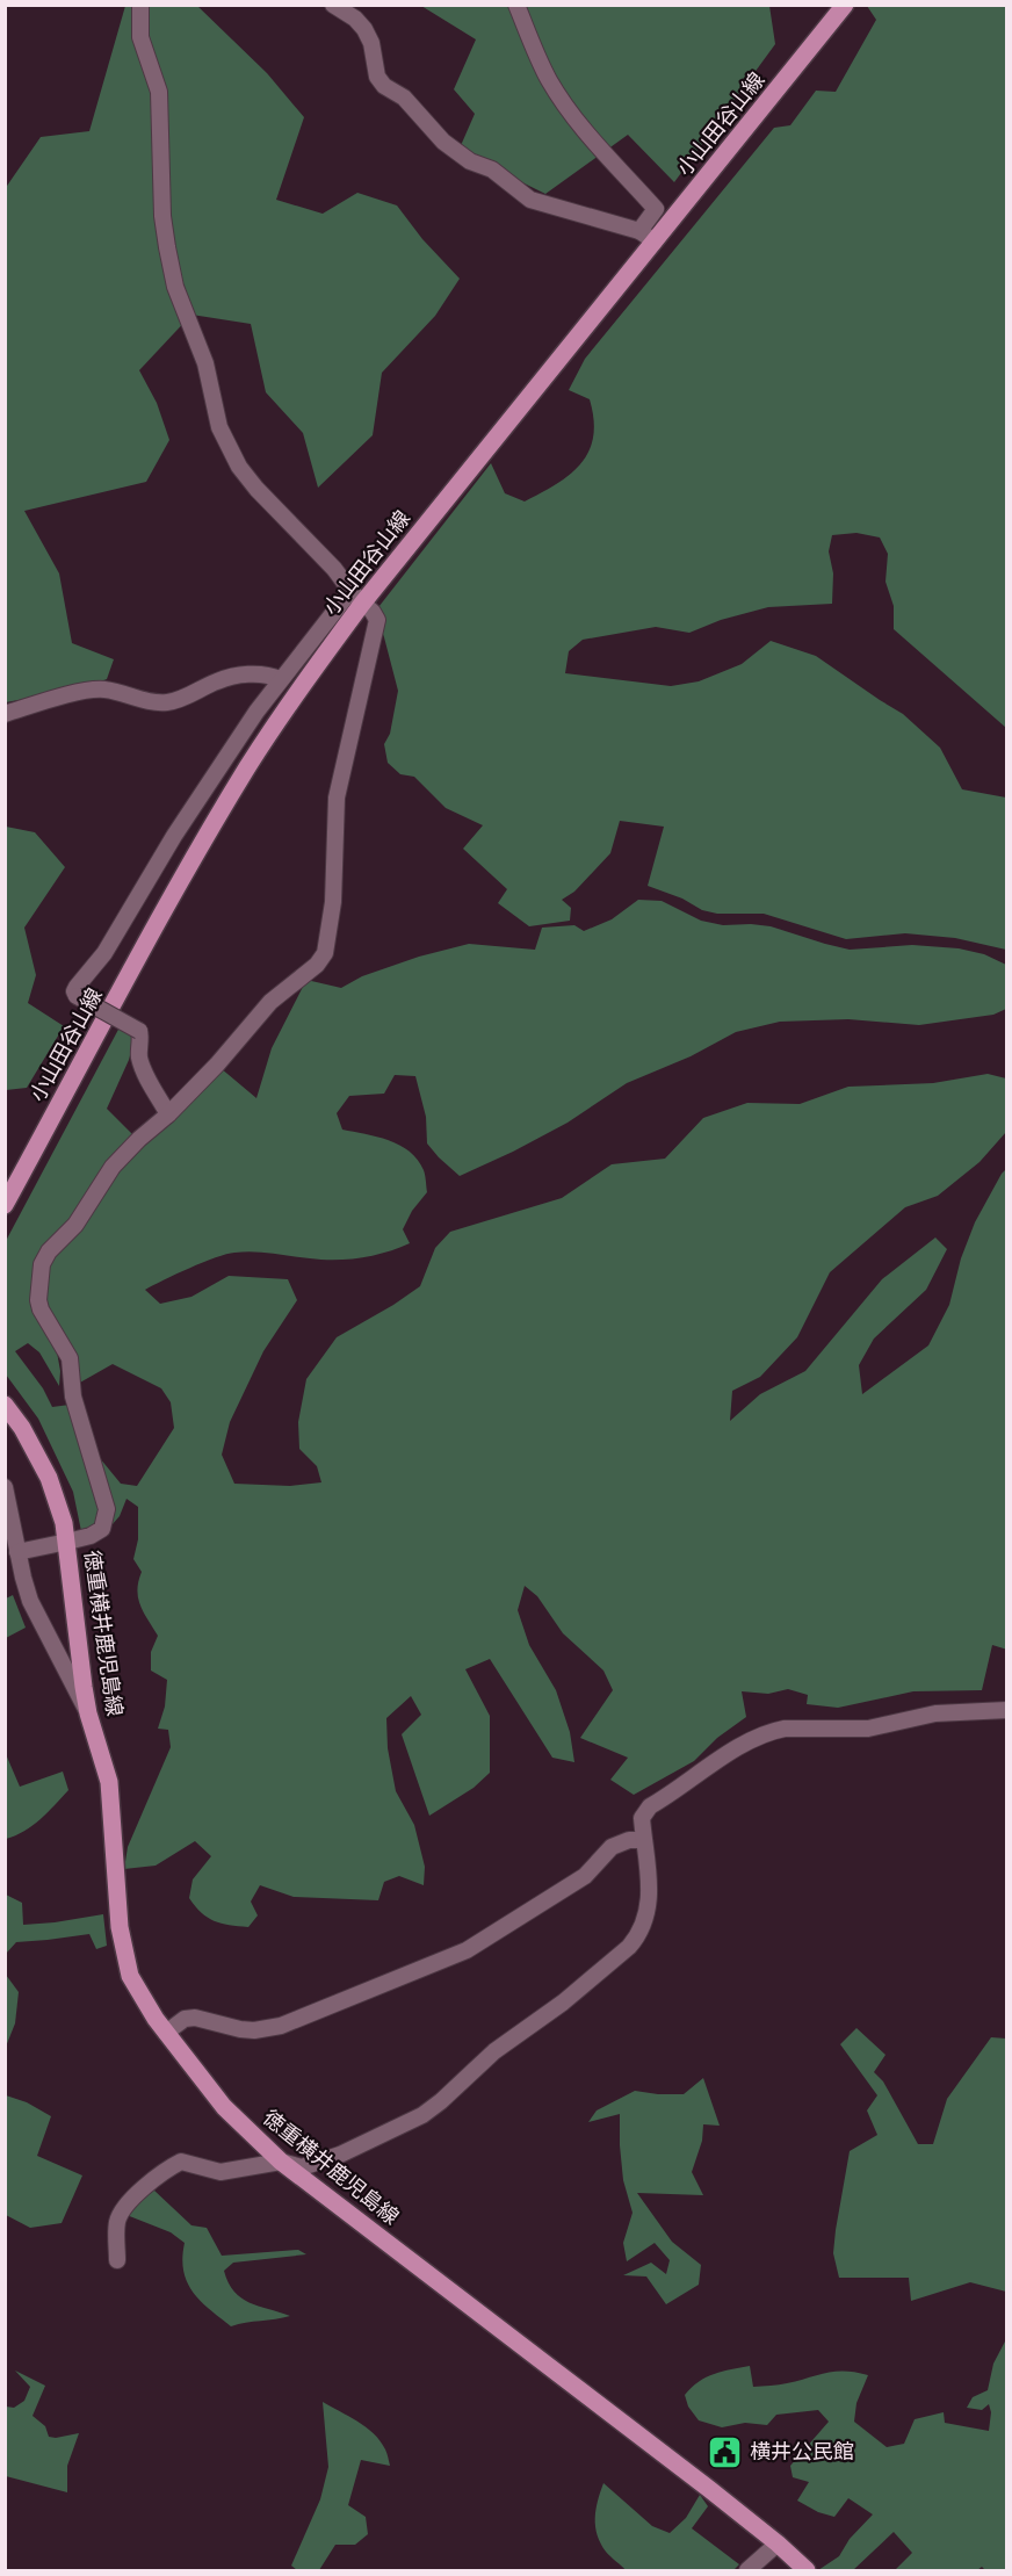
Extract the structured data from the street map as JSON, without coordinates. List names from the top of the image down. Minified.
{"streets":{"main road":["小山田谷山線","徳重横井鹿児島線"]},"places":{"public building":["横井公民館"]}}
